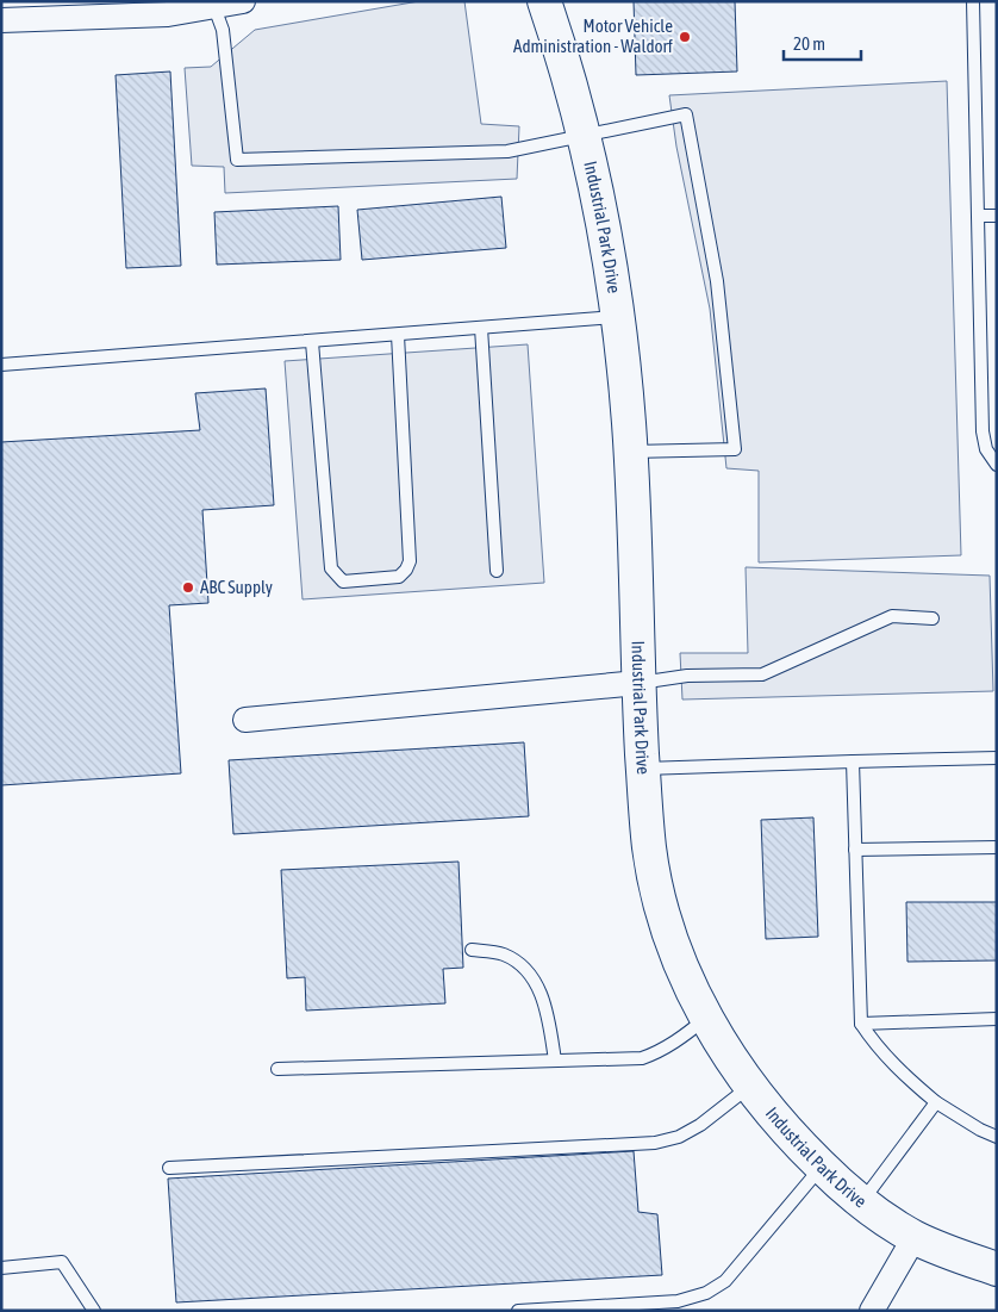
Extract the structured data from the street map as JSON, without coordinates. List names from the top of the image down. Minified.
{"streets":{"street":["Industrial Park Drive"]},"places":["Motor Vehicle Administration - Waldorf","ABC Supply"],"scale_bar":"20 m"}
